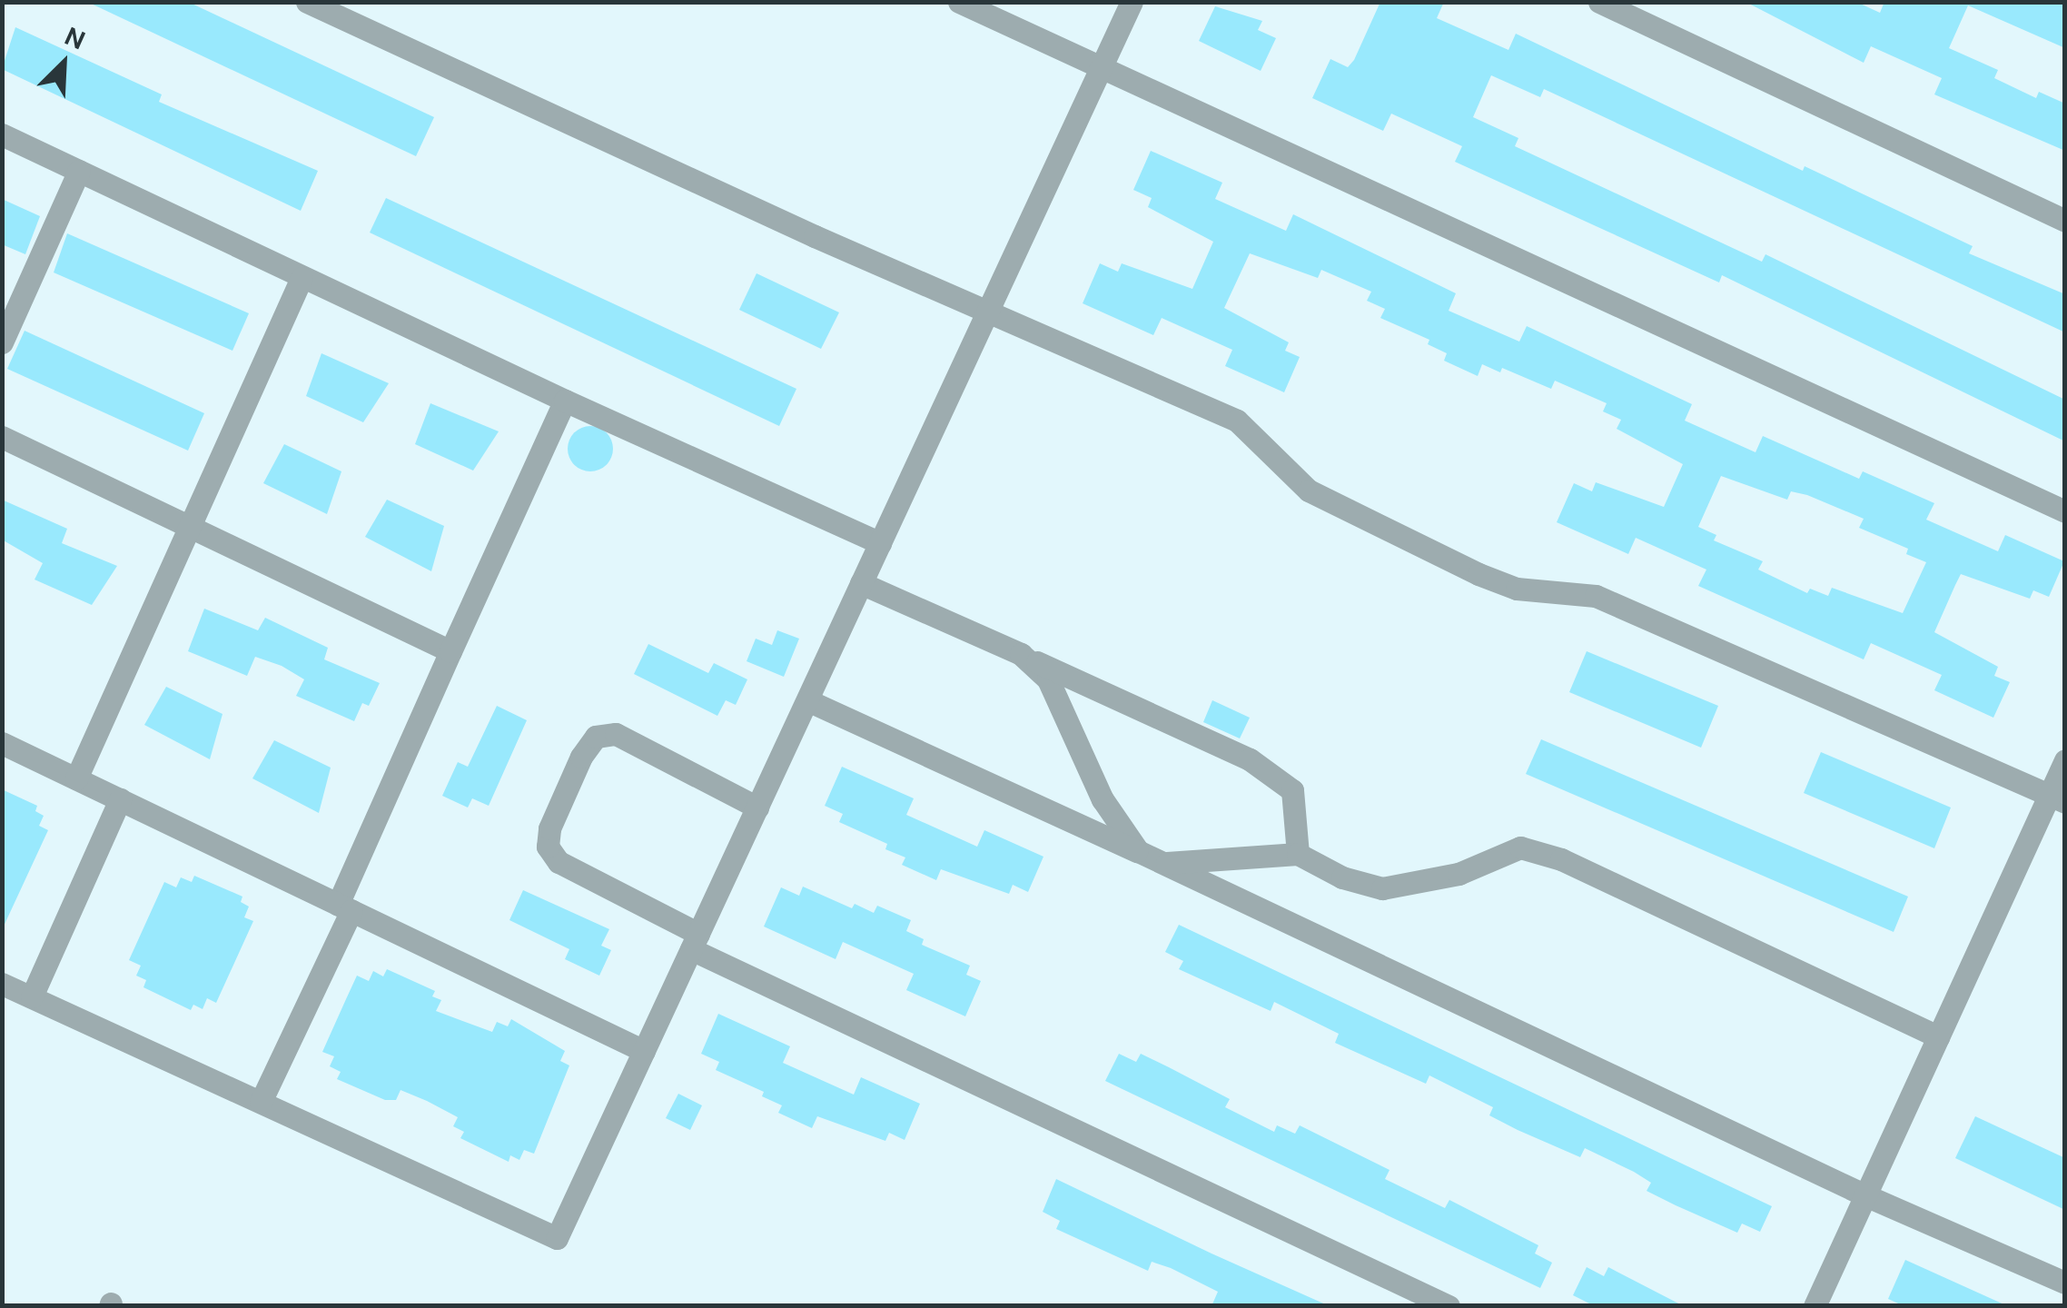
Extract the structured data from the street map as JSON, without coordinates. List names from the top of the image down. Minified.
{"north":"top right"}
